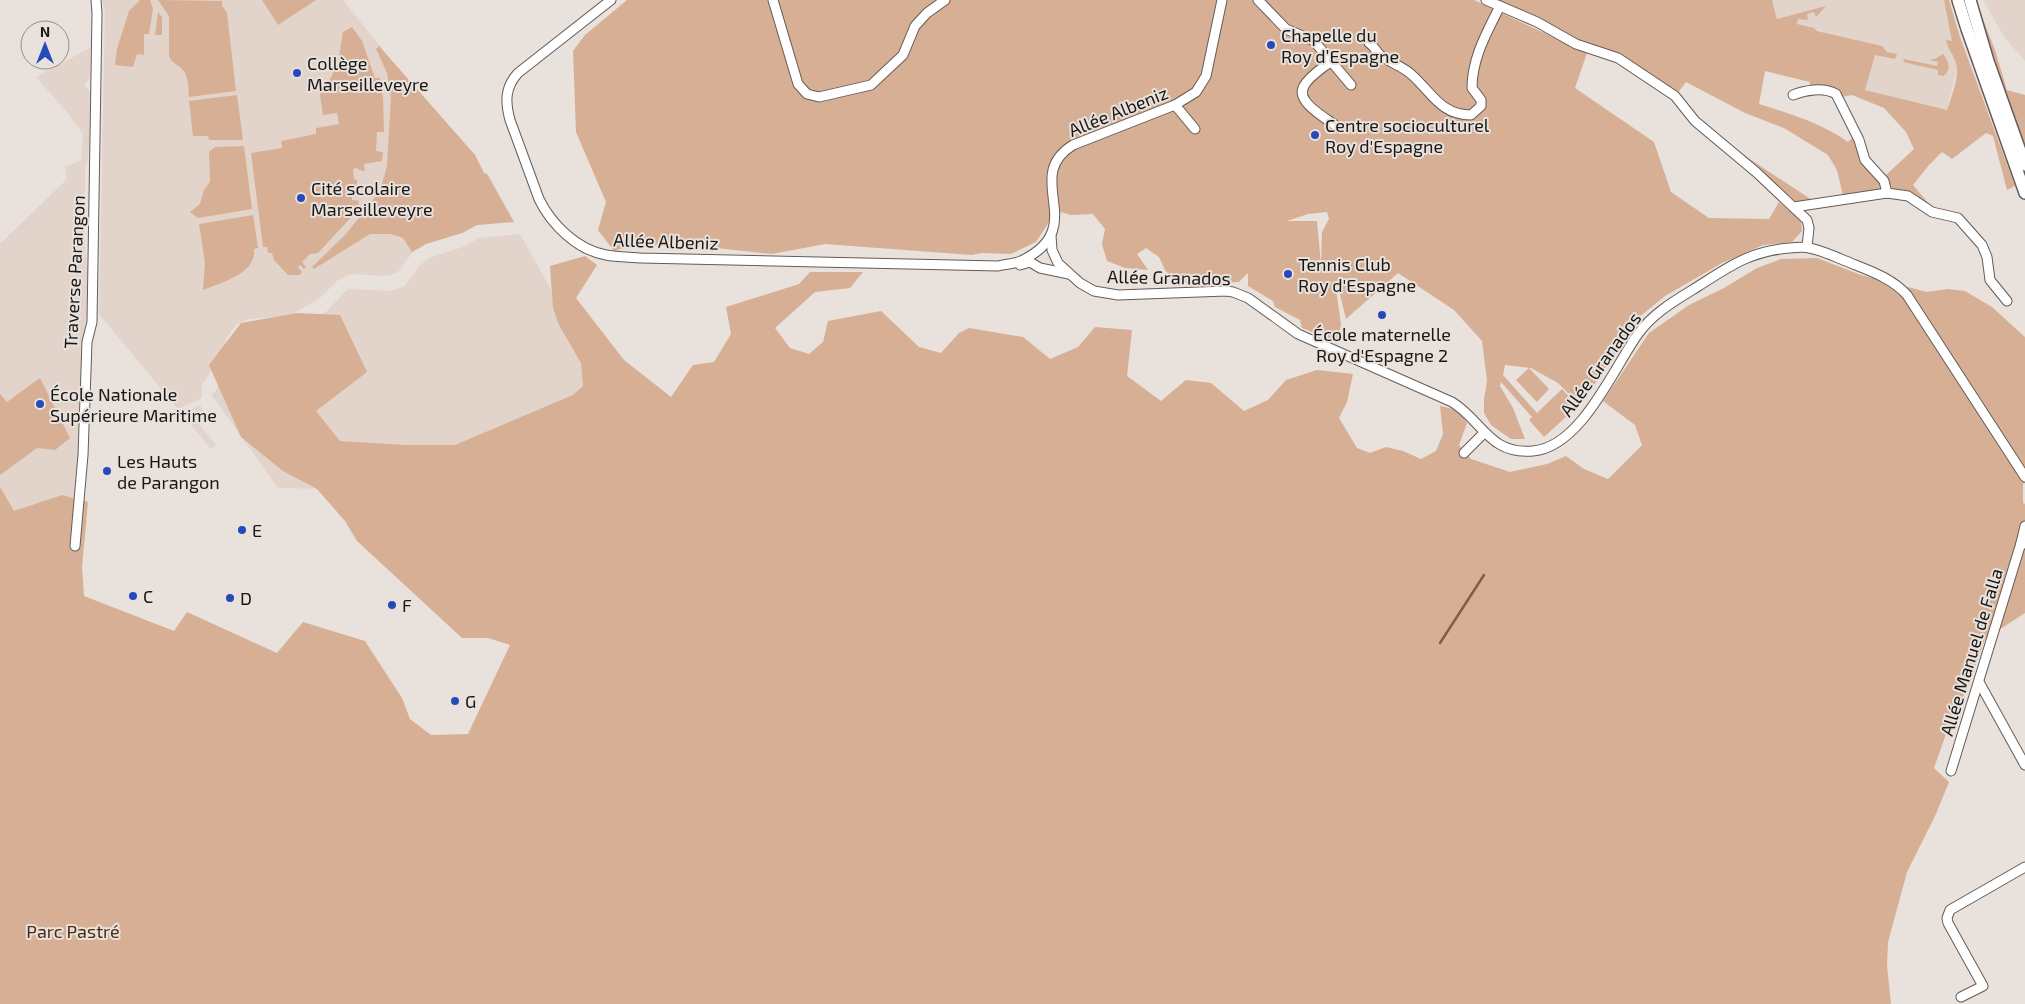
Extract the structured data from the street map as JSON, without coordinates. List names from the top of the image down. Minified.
{"streets":{"street":["Allée Albeniz","Traverse Parangon","Allée Granados","Allée Manuel de Falla"]},"crossings":[["Allée Albeniz","Allée Granados"]],"parks":["Parc Pastré"],"places":["Chapelle du Roy d’Espagne","Collège Marseilleveyre","Centre socioculturel Roy d'Espagne","Cité scolaire Marseilleveyre","Tennis Club Roy d'Espagne","École maternelle Roy d'Espagne 2","École Nationale Supérieure Maritime","Les Hauts de Parangon","E","C","D","F","G"],"north":"top"}
